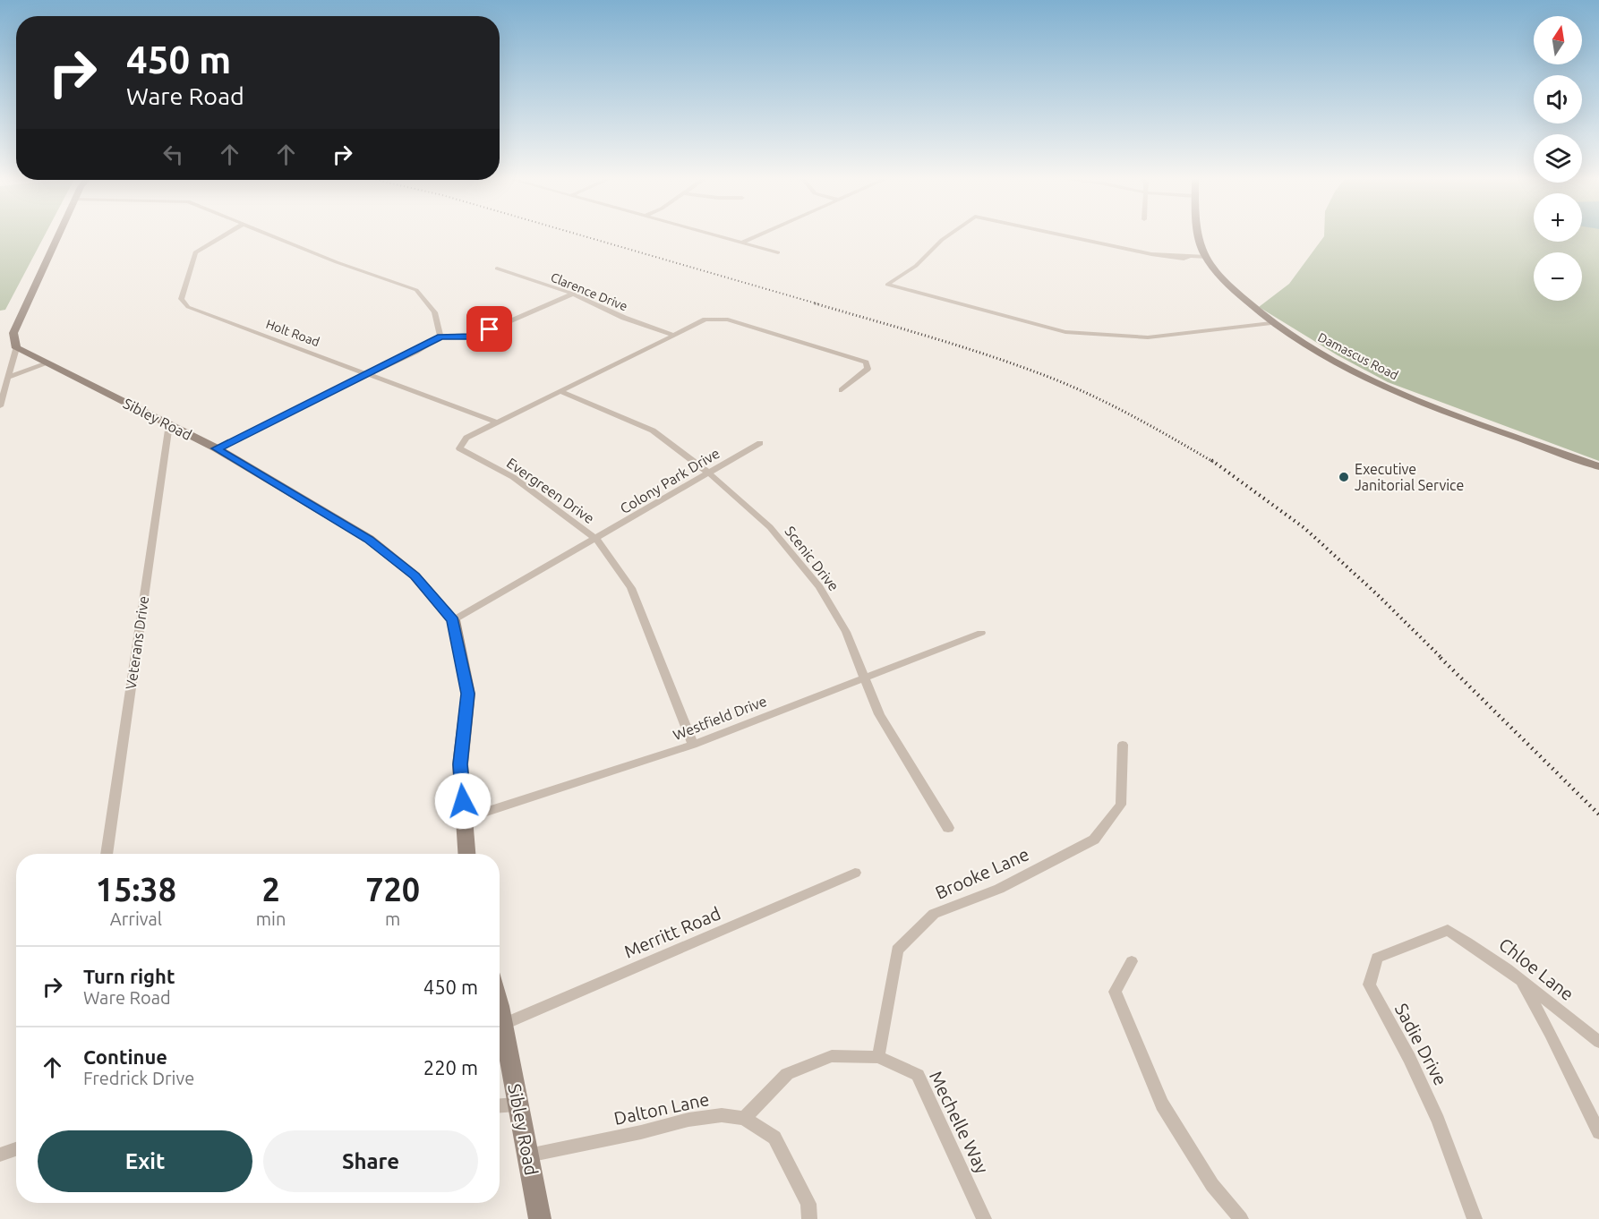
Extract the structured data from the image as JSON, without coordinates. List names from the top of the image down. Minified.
{"streets":{"street":["Clarence Drive","Holt Road","Damascus Road","Sibley Road","Colony Park Drive","Evergreen Drive","Scenic Drive","Veterans Drive","Westfield Drive","Brooke Lane","Merritt Road","Chloe Lane","Sadie Drive","Dalton Lane","Mechelle Way"]},"crossings":[["Clarence Drive","Evergreen Drive"],["Holt Road","Evergreen Drive"],["Sibley Road","Colony Park Drive"],["Sibley Road","Veterans Drive"],["Sibley Road","Westfield Drive"],["Sibley Road","Merritt Road"],["Sibley Road","Dalton Lane"],["Colony Park Drive","Evergreen Drive"],["Colony Park Drive","Scenic Drive"],["Evergreen Drive","Scenic Drive"],["Evergreen Drive","Westfield Drive"],["Scenic Drive","Westfield Drive"],["Brooke Lane","Mechelle Way"],["Chloe Lane","Sadie Drive"],["Dalton Lane","Mechelle Way"]],"places":["Executive Janitorial Service"],"north":"top","page":{"map_buttons":["+","−"],"turn":["450 m","Ware Road"],"eta":["15:38","Arrival","2","min","720","m"],"list":[{"name":"Turn right","note":"Ware Road","value":"450 m"},{"name":"Continue","note":"Fredrick Drive","value":"220 m"}],"buttons":["Exit","Share"]}}
